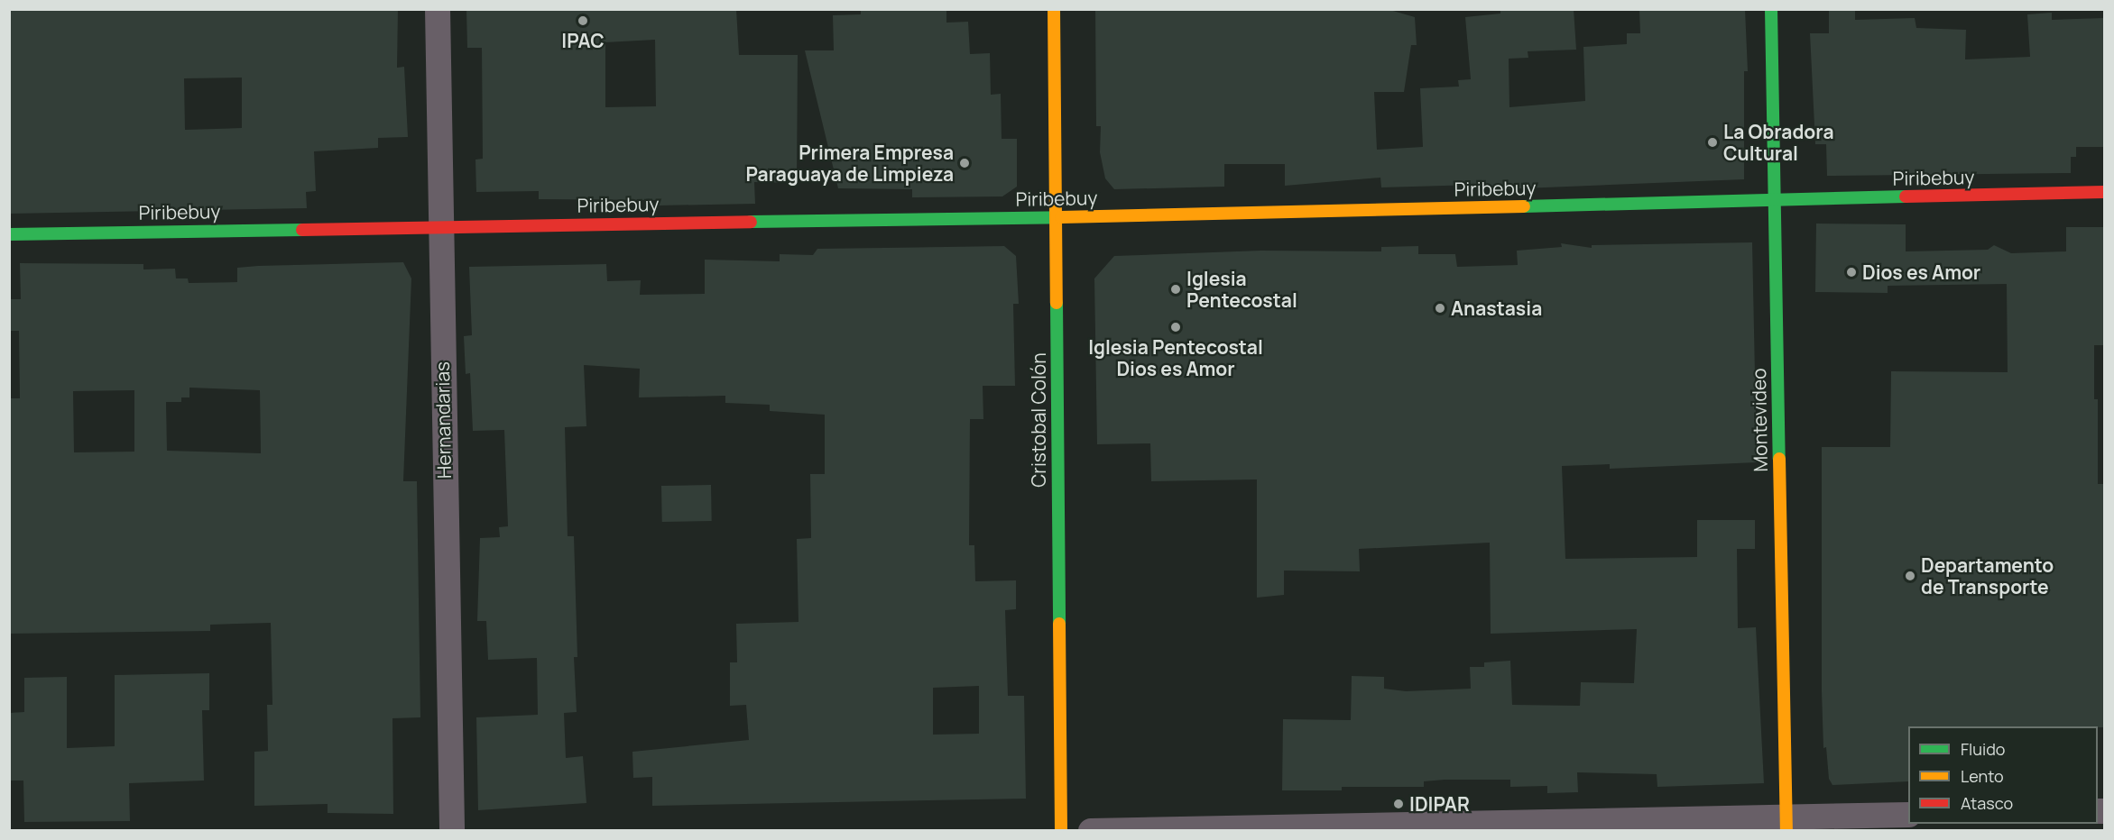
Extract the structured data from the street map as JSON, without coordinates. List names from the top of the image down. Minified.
{"streets":{"street":["Piribebuy","Hernandarias","Cristobal Colón","Montevideo"]},"crossings":[["Piribebuy","Hernandarias"],["Piribebuy","Cristobal Colón"],["Piribebuy","Montevideo"]],"places":["IPAC","La Obradora Cultural","Primera Empresa Paraguaya de Limpieza","Dios es Amor","Iglesia Pentecostal","Anastasia","Iglesia Pentecostal Dios es Amor","Departamento de Transporte","IDIPAR"],"legend":["Fluido","Lento","Atasco"]}
